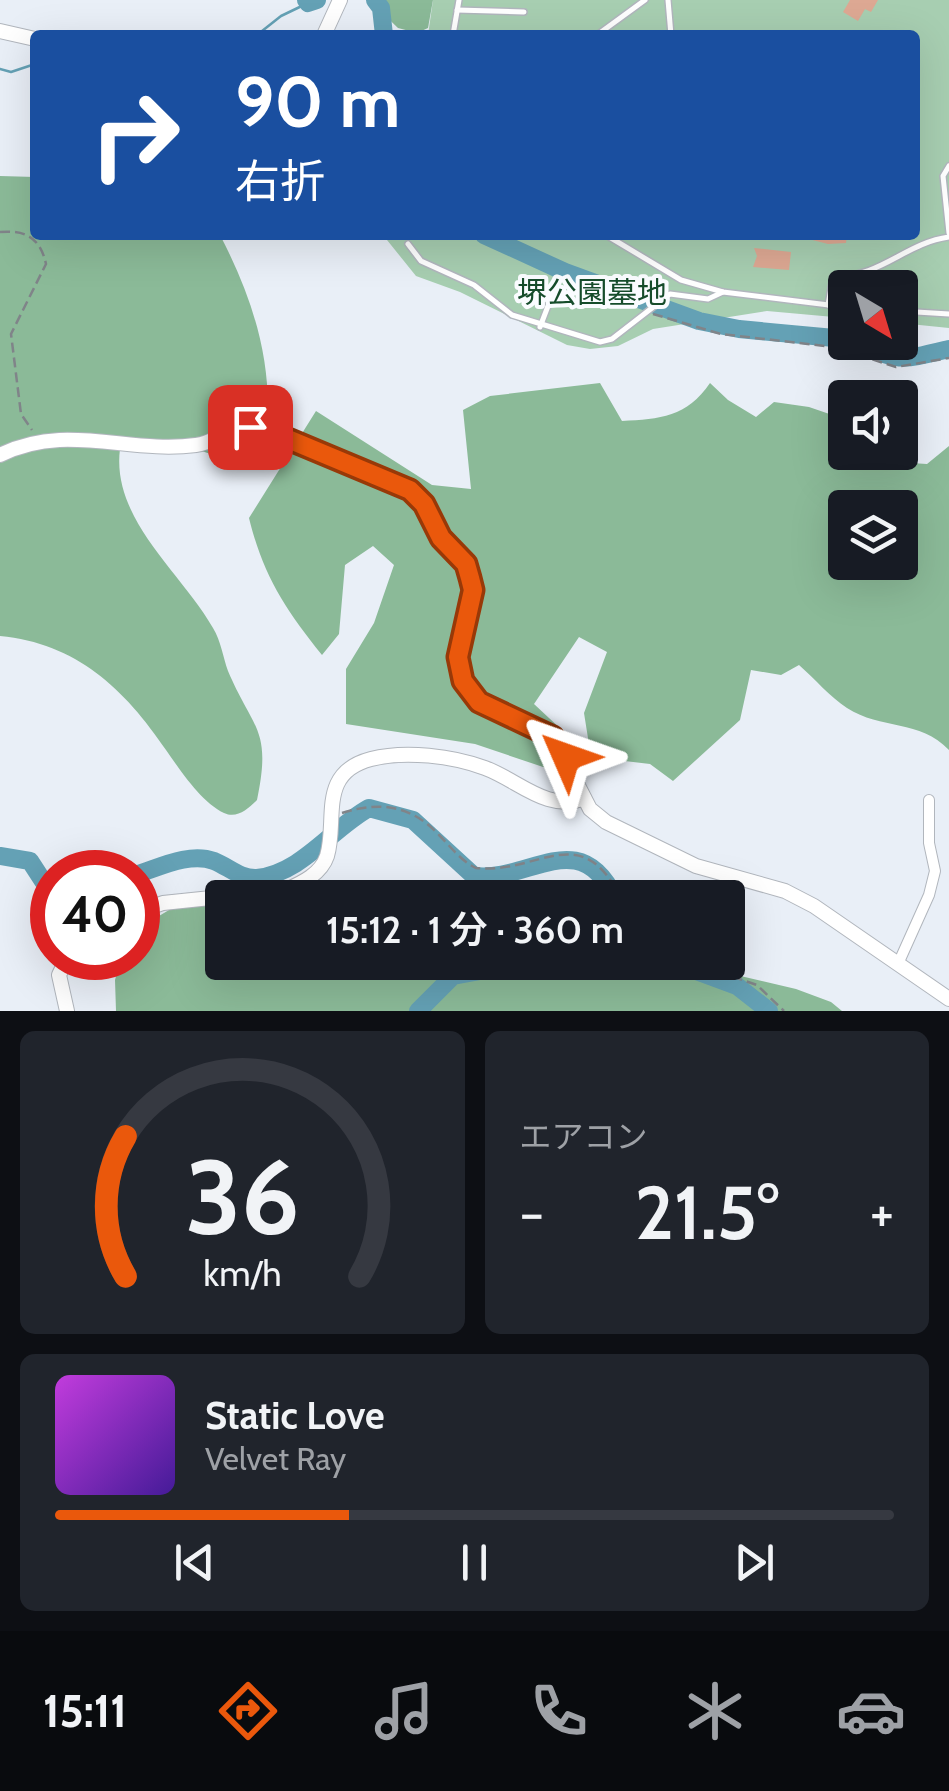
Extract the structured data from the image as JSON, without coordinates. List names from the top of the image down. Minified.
{"parks":["堺公園墓地"],"north":"bottom right","page":{"turn":["90 m","右折"],"limit":"40","trip":"15:12 · 1 分 · 360 m","tile":"エアコン","heat":["−","21.5°","+"],"song":["Static Love","Velvet Ray"],"tabs":"15:11","gauge":["36","km/h"]}}
